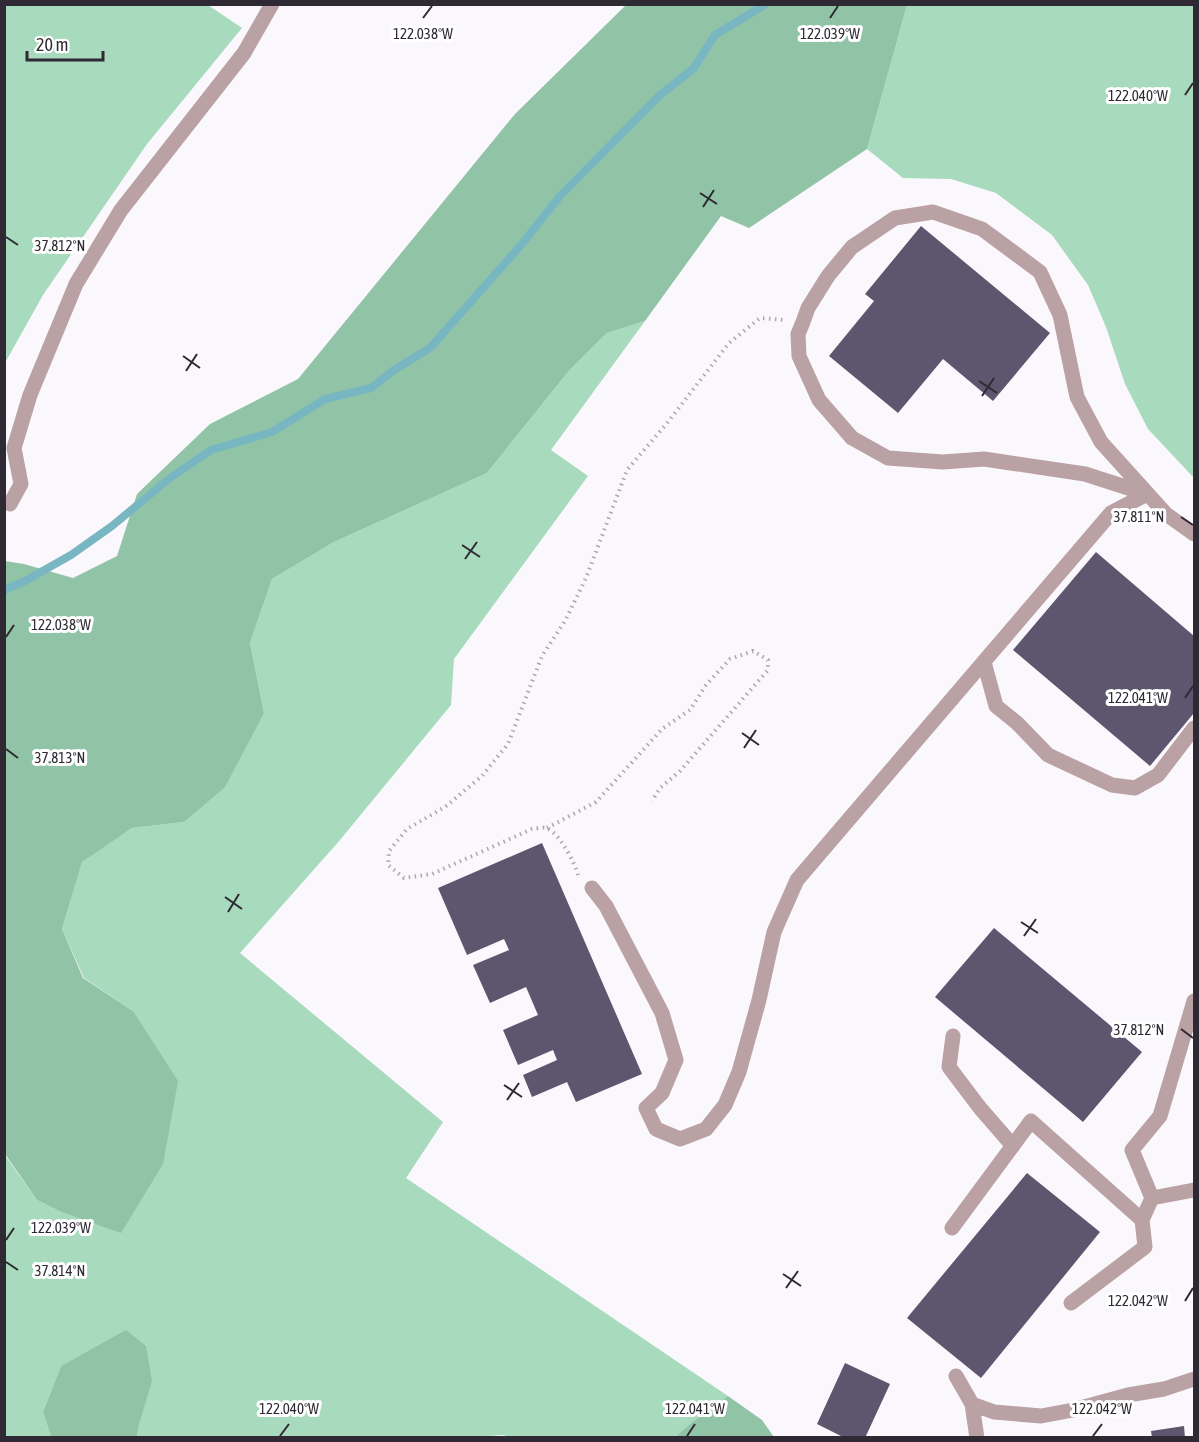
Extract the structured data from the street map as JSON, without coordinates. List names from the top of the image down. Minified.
{"scale_bar":"20 m","coordinates":["122.038°W","122.039°W","122.040°W","37.812°N","37.811°N","122.041°W","37.813°N","37.814°N","122.042°W"]}
